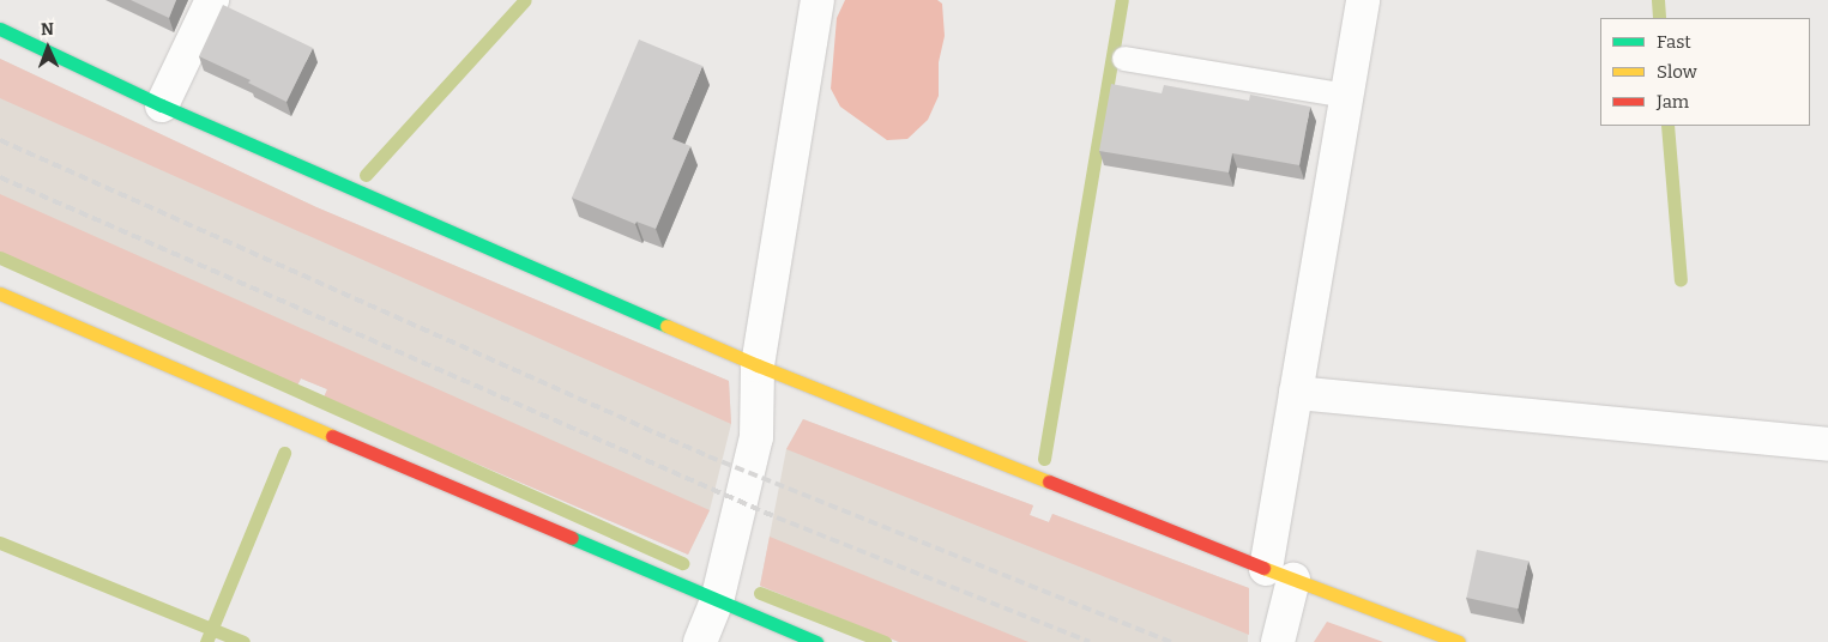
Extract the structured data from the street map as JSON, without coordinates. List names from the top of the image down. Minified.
{"legend":["Fast","Slow","Jam"],"north":"top"}
